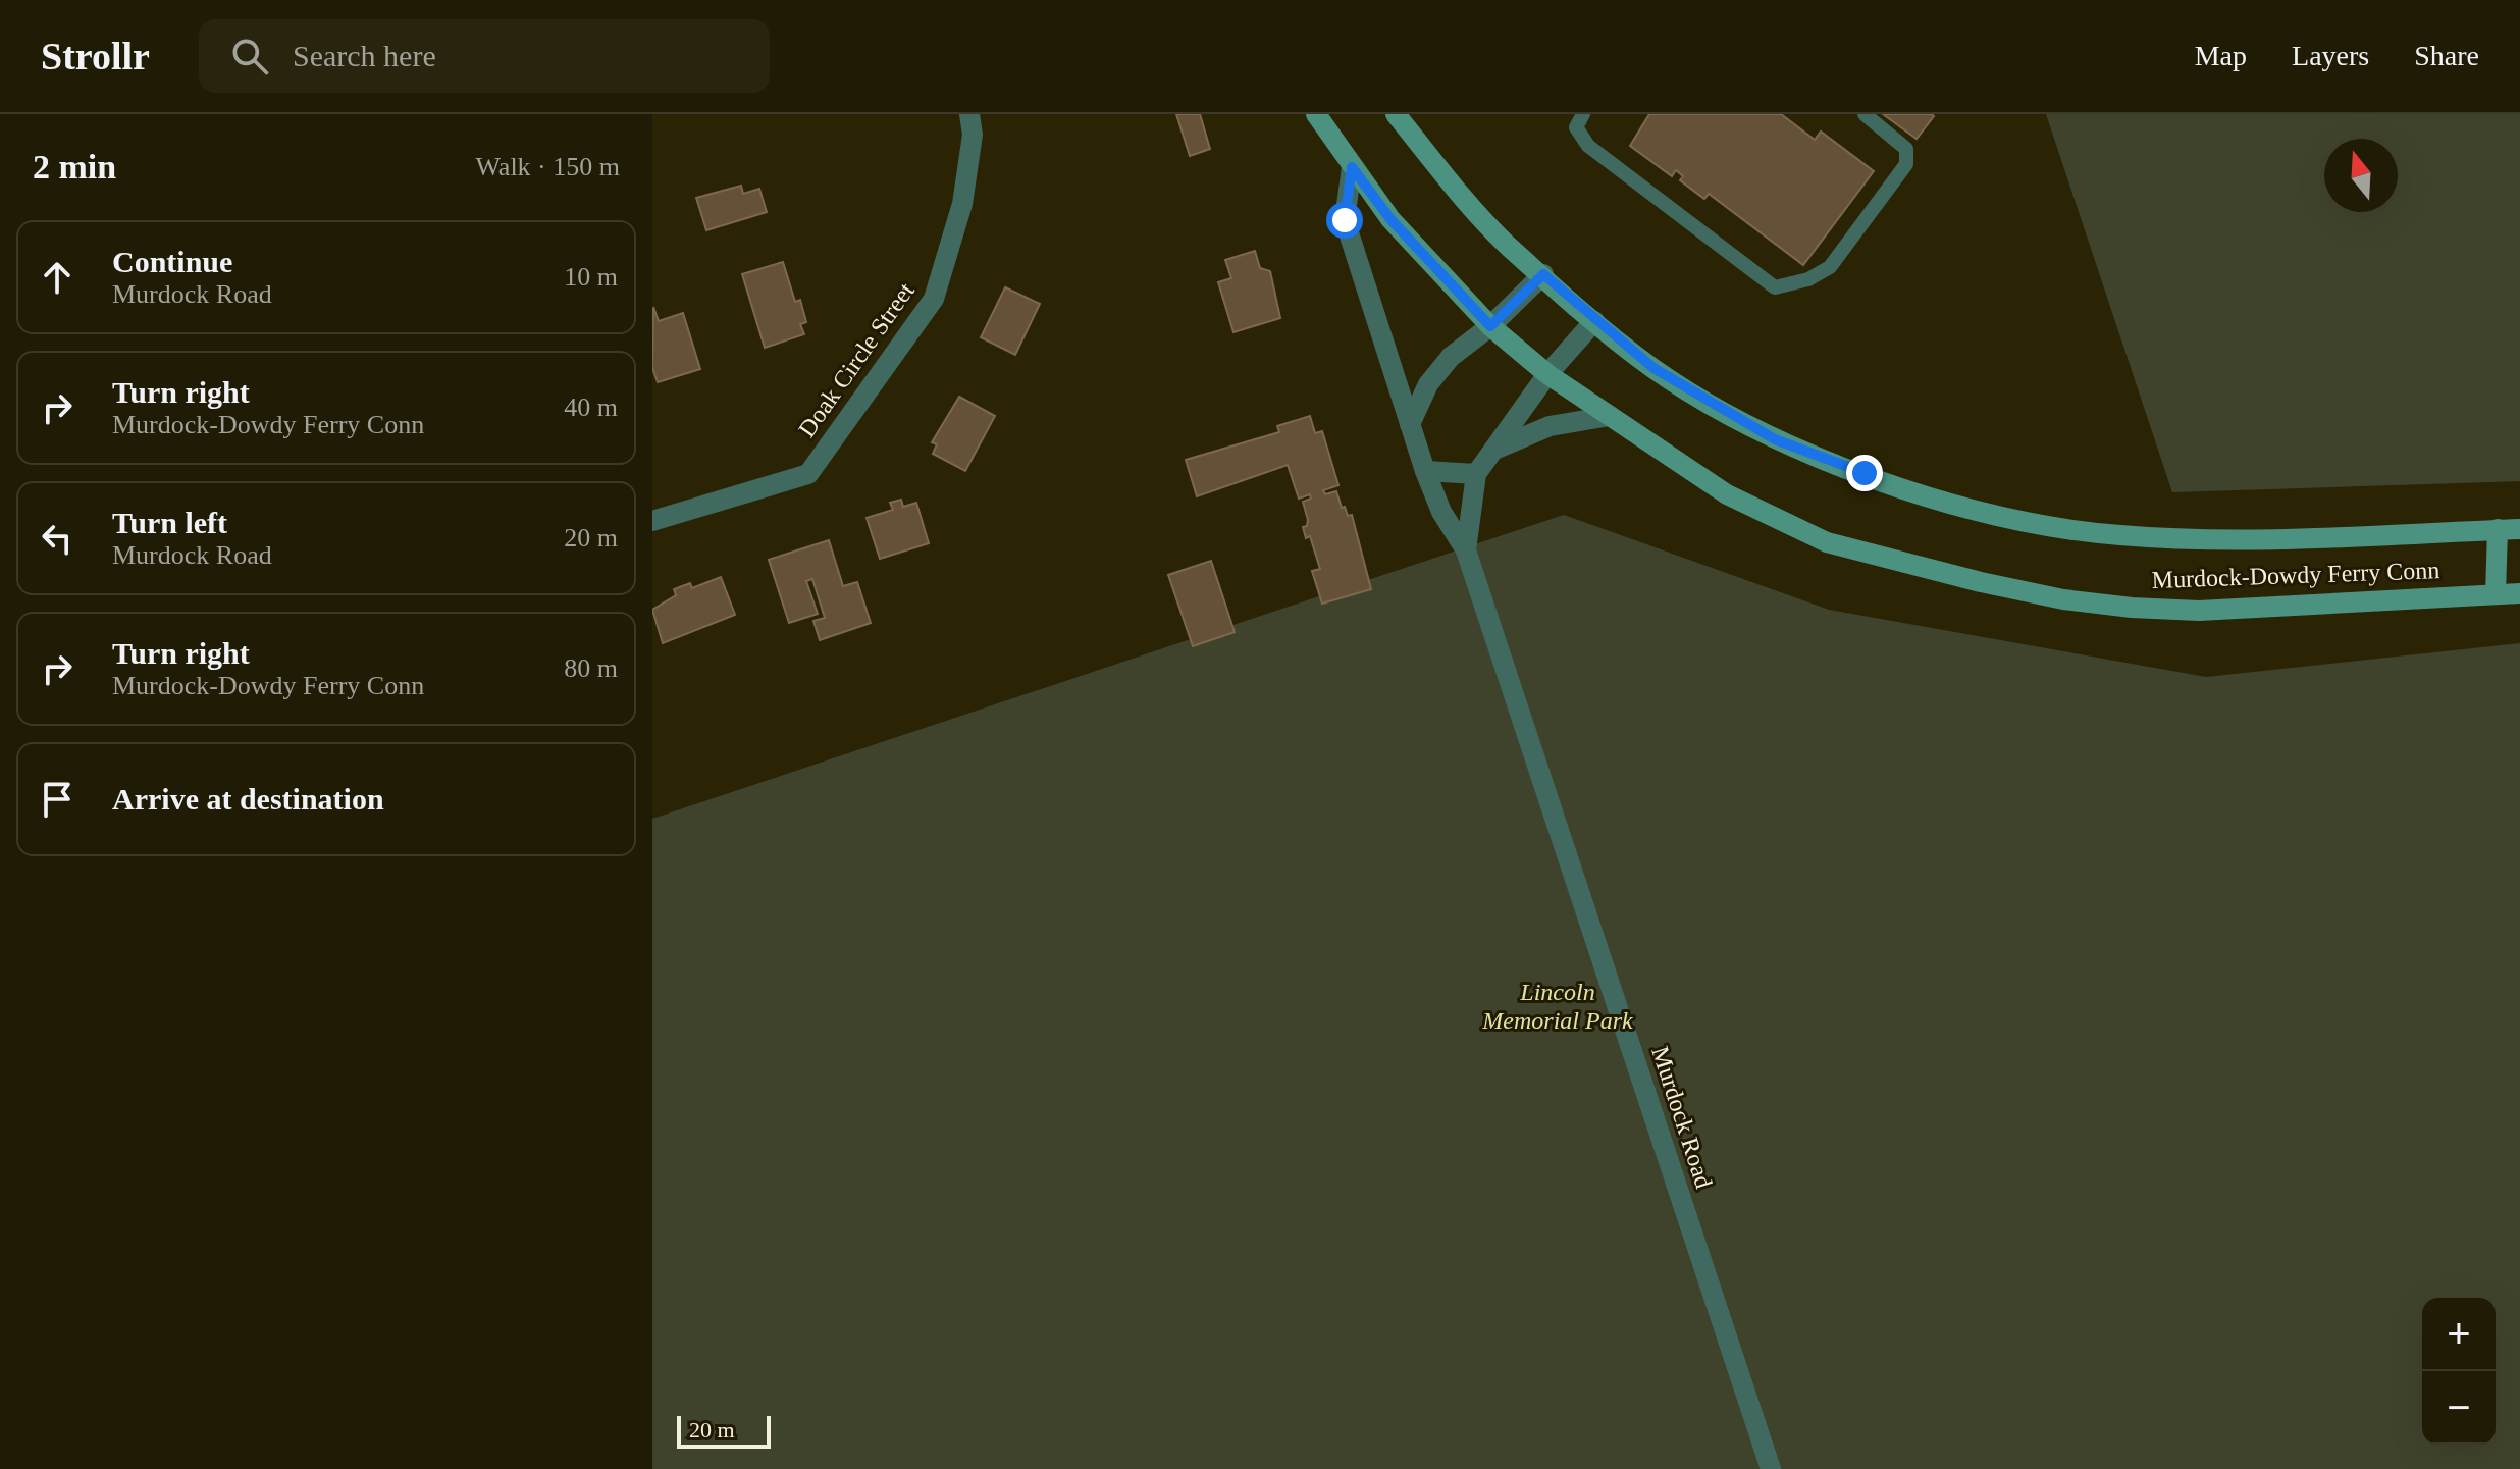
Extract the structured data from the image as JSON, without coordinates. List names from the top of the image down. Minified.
{"streets":{"main road":["Murdock-Dowdy Ferry Conn"],"street":["Doak Circle Street","Murdock Road"]},"crossings":[["Murdock-Dowdy Ferry Conn","Murdock Road"]],"parks":["Lincoln Memorial Park"],"scale_bar":"20 m","north":"top","page":{"header":"Strollr","search":"Search here","nav":["Map","Layers","Share"],"heading":["2 min","Walk · 150 m"],"list":[["Continue","Murdock Road","10 m"],["Turn right","Murdock-Dowdy Ferry Conn","40 m"],["Turn left","Murdock Road","20 m"],["Turn right","Murdock-Dowdy Ferry Conn","80 m"],"Arrive at destination"],"map_buttons":["+","−"],"scale":"20 m"}}
